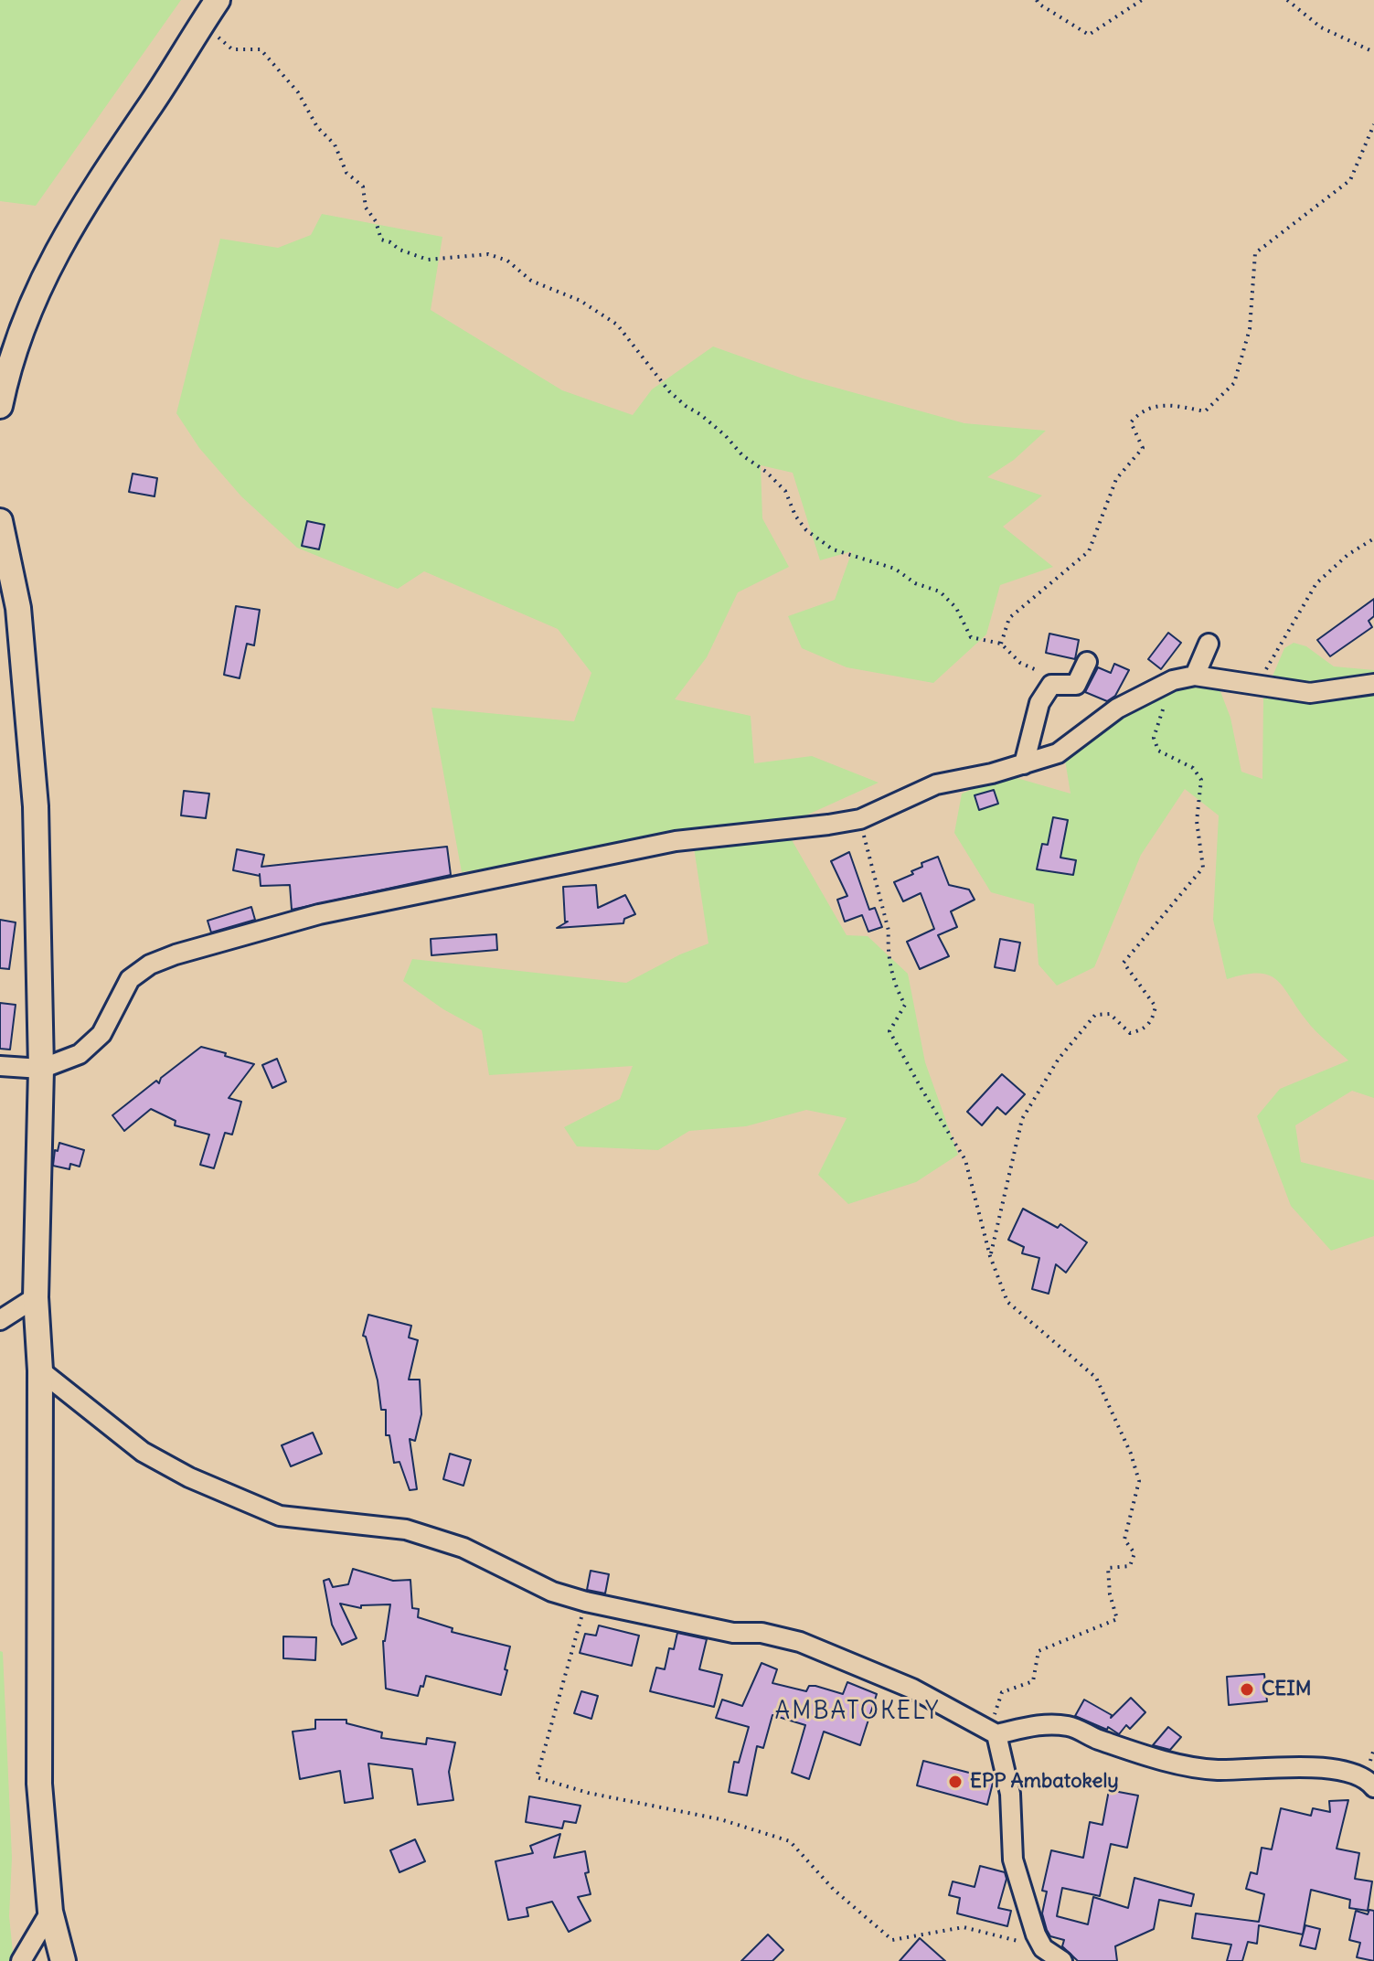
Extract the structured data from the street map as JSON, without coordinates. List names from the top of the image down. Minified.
{"districts":["AMBATOKELY"],"places":["CEIM","EPP Ambatokely"]}
